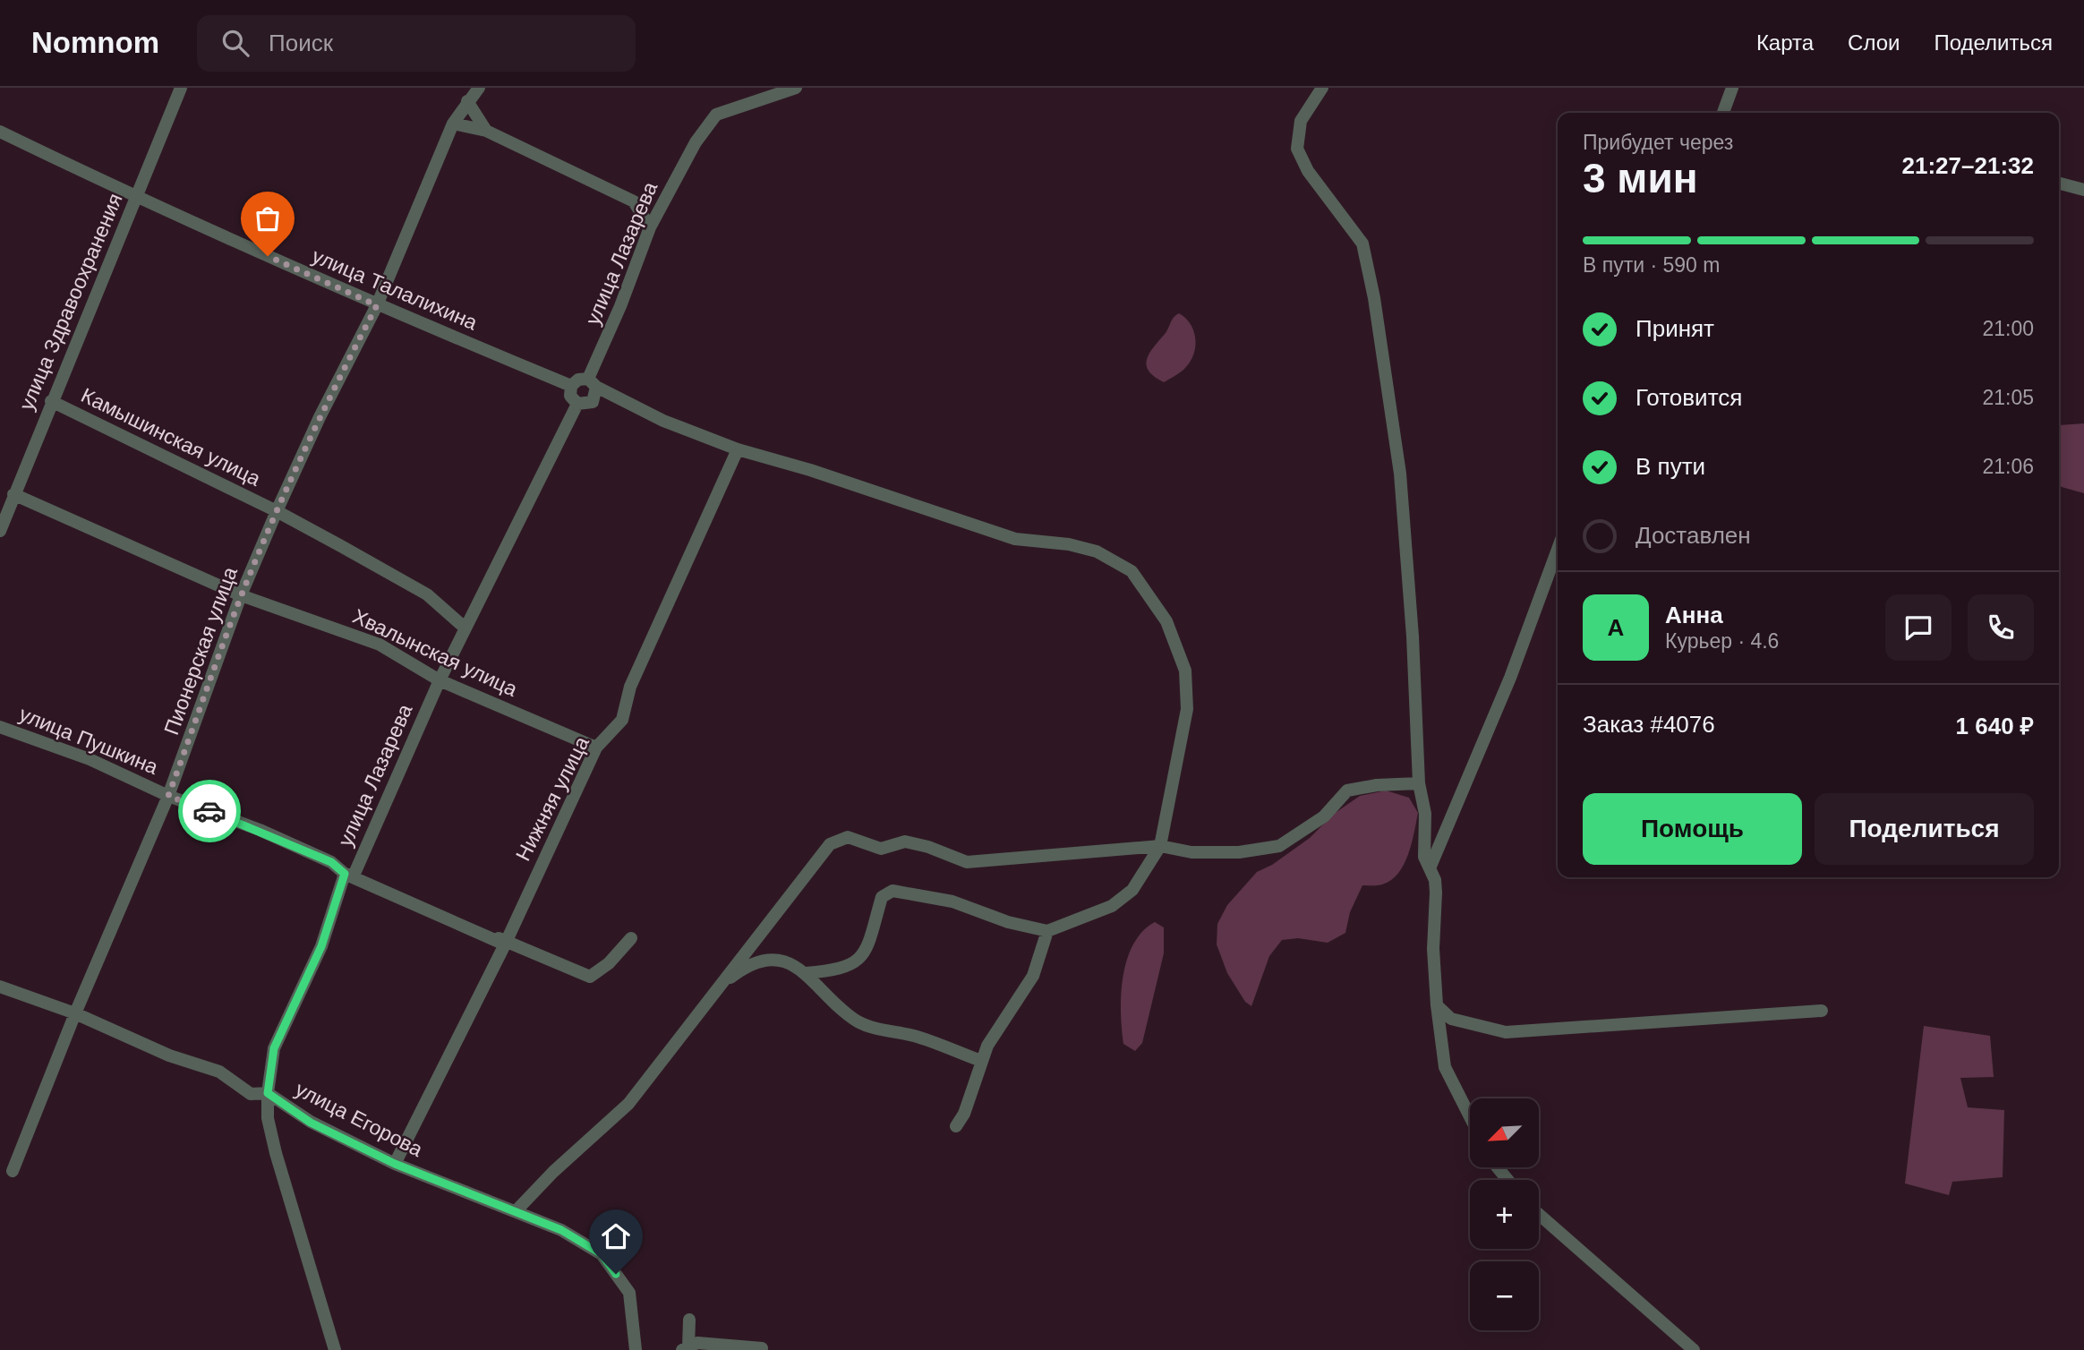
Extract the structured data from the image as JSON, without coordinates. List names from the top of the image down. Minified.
{"streets":{"street":["улица Лазарева","улица Талалихина","улица Здравоохранения","Камышинская улица","Пионерская улица","Хвалынская улица","улица Пушкина","Нижняя улица","улица Егорова"]},"crossings":[["улица Лазарева","улица Талалихина"],["улица Лазарева","Камышинская улица"],["улица Лазарева","Хвалынская улица"],["улица Лазарева","улица Пушкина"],["улица Лазарева","улица Егорова"],["улица Талалихина","улица Здравоохранения"],["улица Талалихина","Пионерская улица"],["улица Здравоохранения","Камышинская улица"],["улица Здравоохранения","Хвалынская улица"],["Камышинская улица","Пионерская улица"],["Пионерская улица","Хвалынская улица"],["Пионерская улица","улица Пушкина"],["Пионерская улица","улица Егорова"],["Хвалынская улица","Нижняя улица"],["улица Пушкина","Нижняя улица"],["Нижняя улица","улица Егорова"]],"north":"bottom left","page":{"header":"Nomnom","search":"Поиск","nav":["Карта","Слои","Поделиться"],"heading":["3 мин","Прибудет через","21:27–21:32"],"panel":["Анна","Курьер · 4.6","Заказ #4076","1 640 ₽"],"bar":"В пути · 590 m","list":[["Принят","21:00"],["Готовится","21:05"],["В пути","21:06"],"Доставлен"],"round":"А","buttons":["Помощь","Поделиться"],"map_buttons":["+","−"]}}
